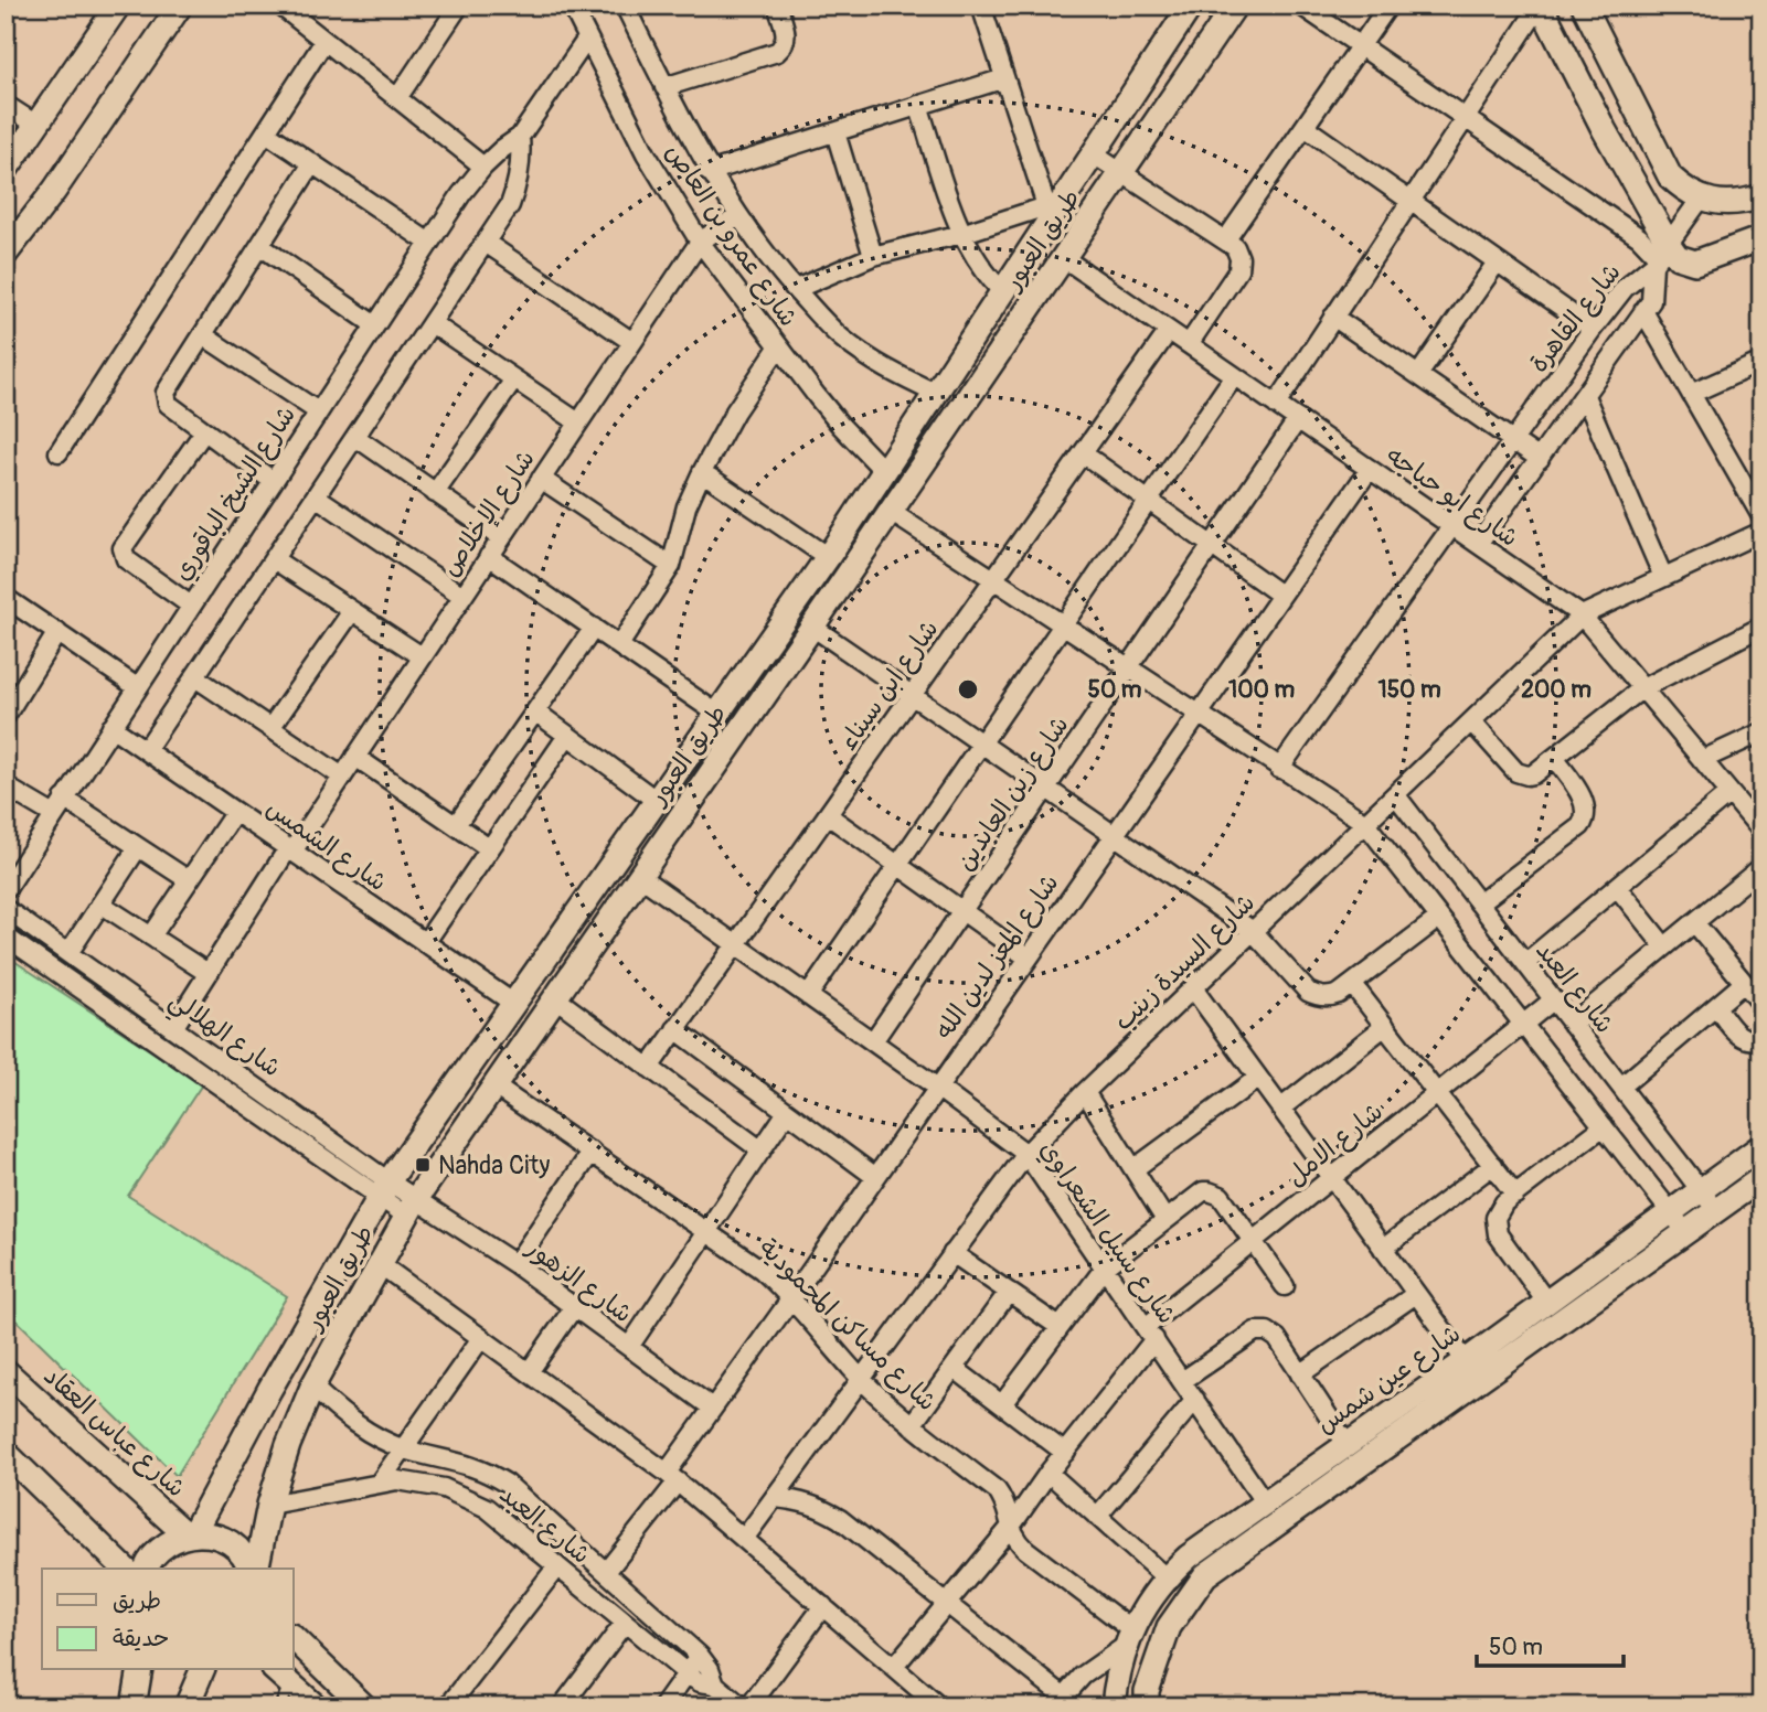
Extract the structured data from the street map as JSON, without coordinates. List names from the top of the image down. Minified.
{"streets":{"street":["شارع عمرو بن العاص","طريق العبور","شارع القاهرة","شارع الشيخ الباقوري","شارع ابو حباجه","شارع الإخلاص","شارع ابن سيناء","شارع زين العابدين","شارع الشمس","شارع المعز لدين الله","شارع السيدة زينب","شارع العبد","شارع الهلالي","شارع الامل","شارع سبيل الشعراوي","شارع الزهور","شارع مساكن المحمودية","شارع عين شمس","شارع عباس العقاد"]},"crossings":[["شارع عمرو بن العاص","طريق العبور"],["شارع عمرو بن العاص","شارع الشيخ الباقوري"],["شارع عمرو بن العاص","شارع الإخلاص"],["طريق العبور","شارع ابو حباجه"],["طريق العبور","شارع الشمس"],["طريق العبور","شارع العبد"],["طريق العبور","شارع الهلالي"],["طريق العبور","شارع سبيل الشعراوي"],["طريق العبور","شارع الزهور"],["طريق العبور","شارع مساكن المحمودية"],["طريق العبور","شارع عباس العقاد"],["شارع القاهرة","شارع ابو حباجه"],["شارع الشيخ الباقوري","شارع الشمس"],["شارع ابو حباجه","شارع ابن سيناء"],["شارع ابو حباجه","شارع زين العابدين"],["شارع ابو حباجه","شارع المعز لدين الله"],["شارع ابو حباجه","شارع السيدة زينب"],["شارع الإخلاص","شارع الشمس"],["شارع الإخلاص","شارع الهلالي"],["شارع ابن سيناء","شارع سبيل الشعراوي"],["شارع زين العابدين","شارع سبيل الشعراوي"],["شارع المعز لدين الله","شارع العبد"],["شارع المعز لدين الله","شارع سبيل الشعراوي"],["شارع المعز لدين الله","شارع الزهور"],["شارع المعز لدين الله","شارع مساكن المحمودية"],["شارع السيدة زينب","شارع العبد"],["شارع السيدة زينب","شارع سبيل الشعراوي"],["شارع السيدة زينب","شارع مساكن المحمودية"],["شارع العبد","شارع الامل"],["شارع العبد","شارع عين شمس"],["شارع الهلالي","شارع الزهور"],["شارع الامل","شارع سبيل الشعراوي"],["شارع الامل","شارع مساكن المحمودية"],["شارع سبيل الشعراوي","شارع عين شمس"],["شارع مساكن المحمودية","شارع عين شمس"]],"places":{"transit":["Nahda City"]},"legend":["طريق","حديقة"],"scale_bar":"50 m","rings":["50 m","100 m","150 m","200 m"]}
